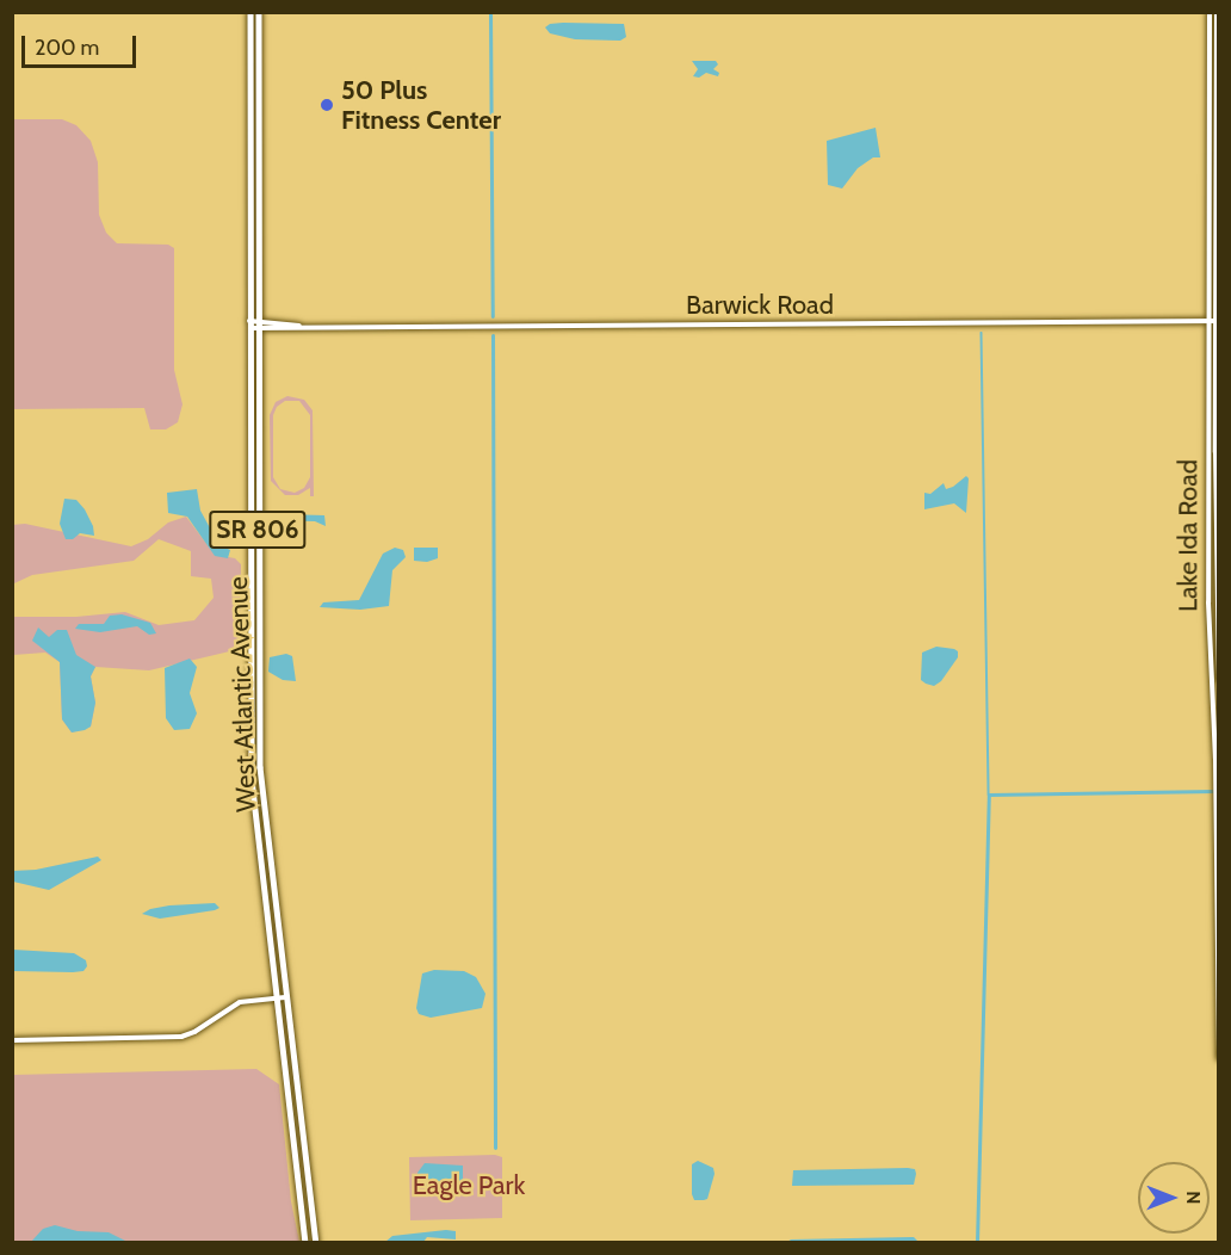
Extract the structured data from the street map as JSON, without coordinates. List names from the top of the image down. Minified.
{"streets":{"main road":["SR 806","West Atlantic Avenue"],"street":["Barwick Road","Lake Ida Road"]},"crossings":[["Barwick Road","Lake Ida Road"],["Barwick Road","West Atlantic Avenue"]],"parks":["Eagle Park"],"places":["50 Plus Fitness Center"],"scale_bar":"200 m","north":"right"}
